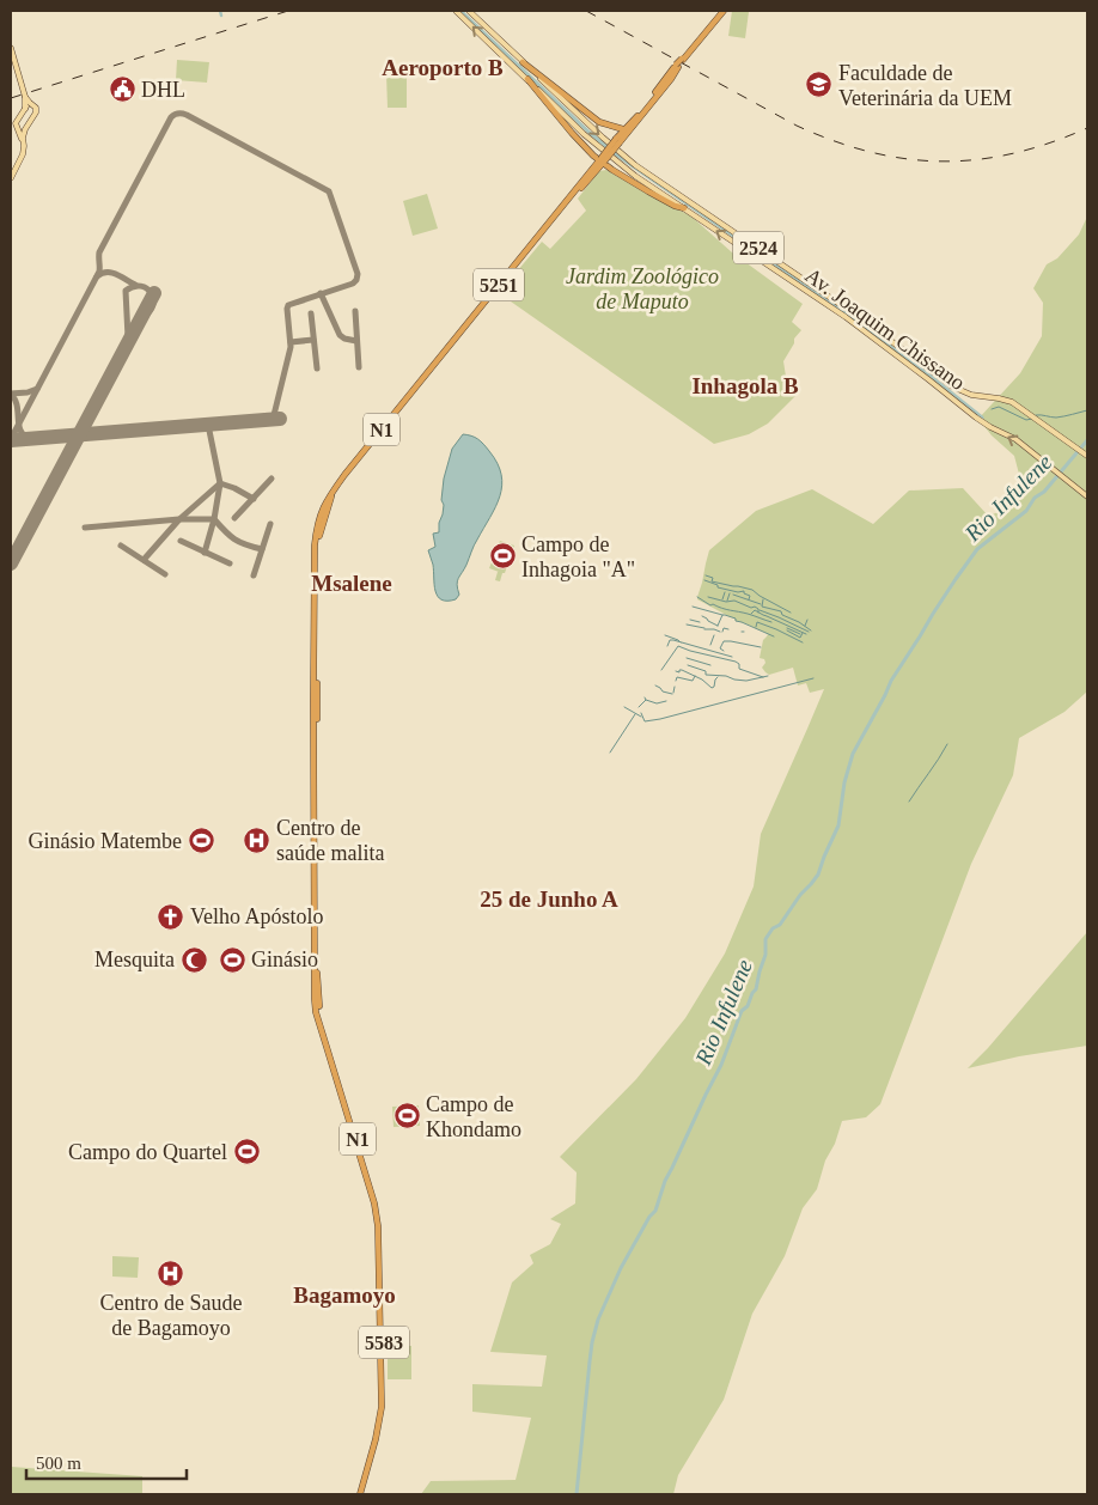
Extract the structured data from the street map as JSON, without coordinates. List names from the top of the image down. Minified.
{"streets":{"highway":["5251","N1","5583"],"main road":["2524","Av. Joaquim Chissano"]},"crossings":[["5251","N1"],["N1","5583"]],"districts":["Aeroporto B","Inhagola B","Msalene","25 de Junho A","Bagamoyo"],"water":["Rio Infulene"],"parks":["Jardim Zoológico de Maputo"],"places":{"school or university":["Faculdade de Veterinária da UEM"],"public building":["DHL"],"sports":["Campo de Inhagoia \"A\"","Ginásio Matembe","Ginásio","Campo de Khondamo","Campo do Quartel"],"hospital":["Centro de saúde malita","Centro de Saude de Bagamoyo"],"church":["Velho Apóstolo"],"mosque":["Mesquita"]},"scale_bar":"500 m"}
